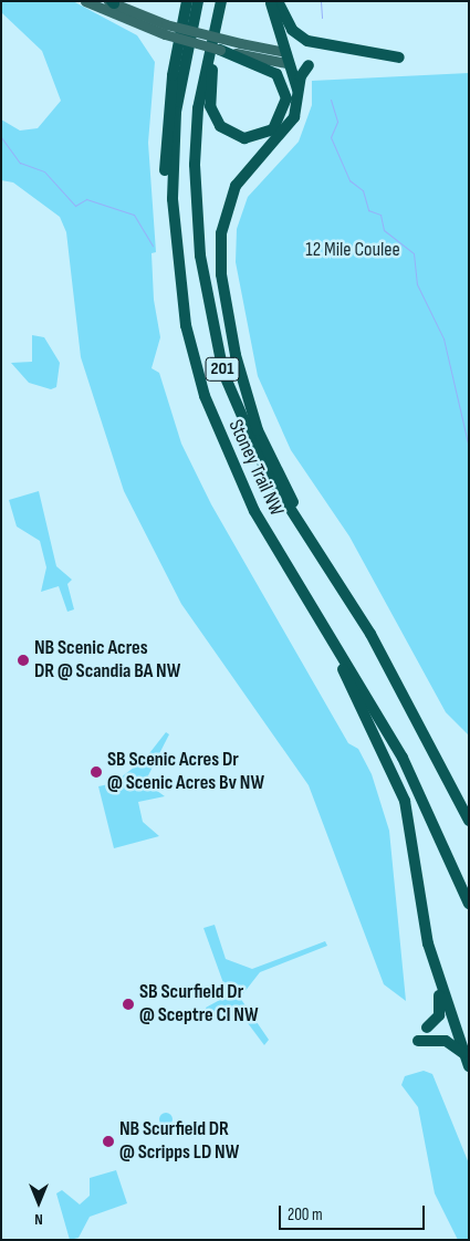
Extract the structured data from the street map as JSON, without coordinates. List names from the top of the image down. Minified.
{"streets":{"highway":["201","Stoney Trail NW"]},"parks":["12 Mile Coulee"],"places":["NB Scenic Acres DR @ Scandia BA NW","SB Scenic Acres Dr @ Scenic Acres Bv NW","SB Scurfield Dr @ Sceptre Cl NW","NB Scurfield DR @ Scripps LD NW"],"scale_bar":"200 m","north":"bottom"}
